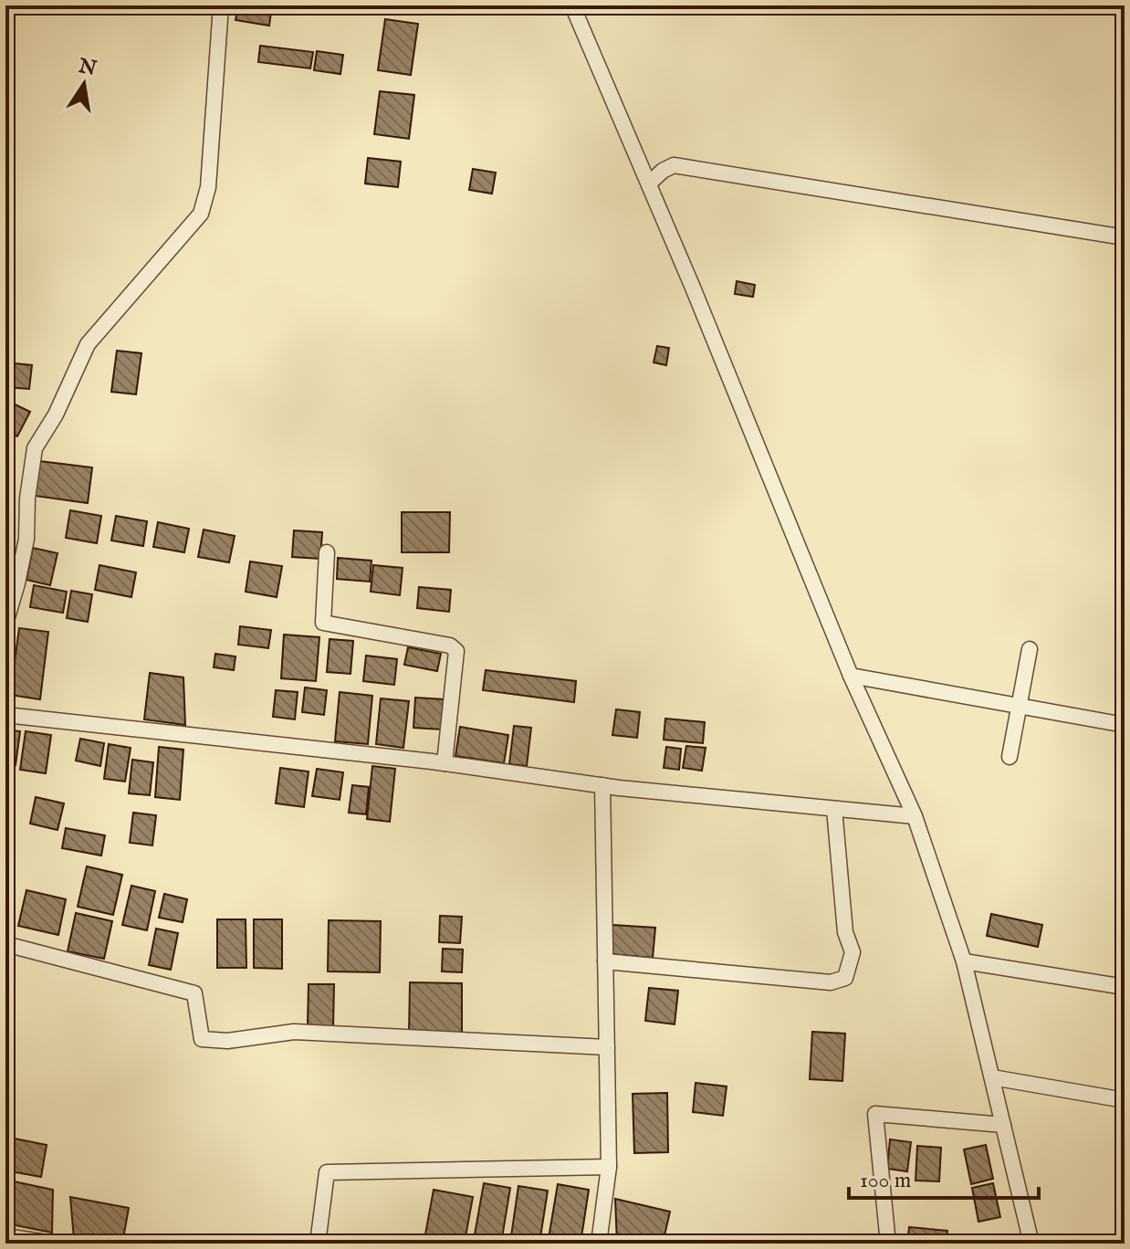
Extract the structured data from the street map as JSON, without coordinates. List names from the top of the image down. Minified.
{"scale_bar":"100 m","north":"top"}
